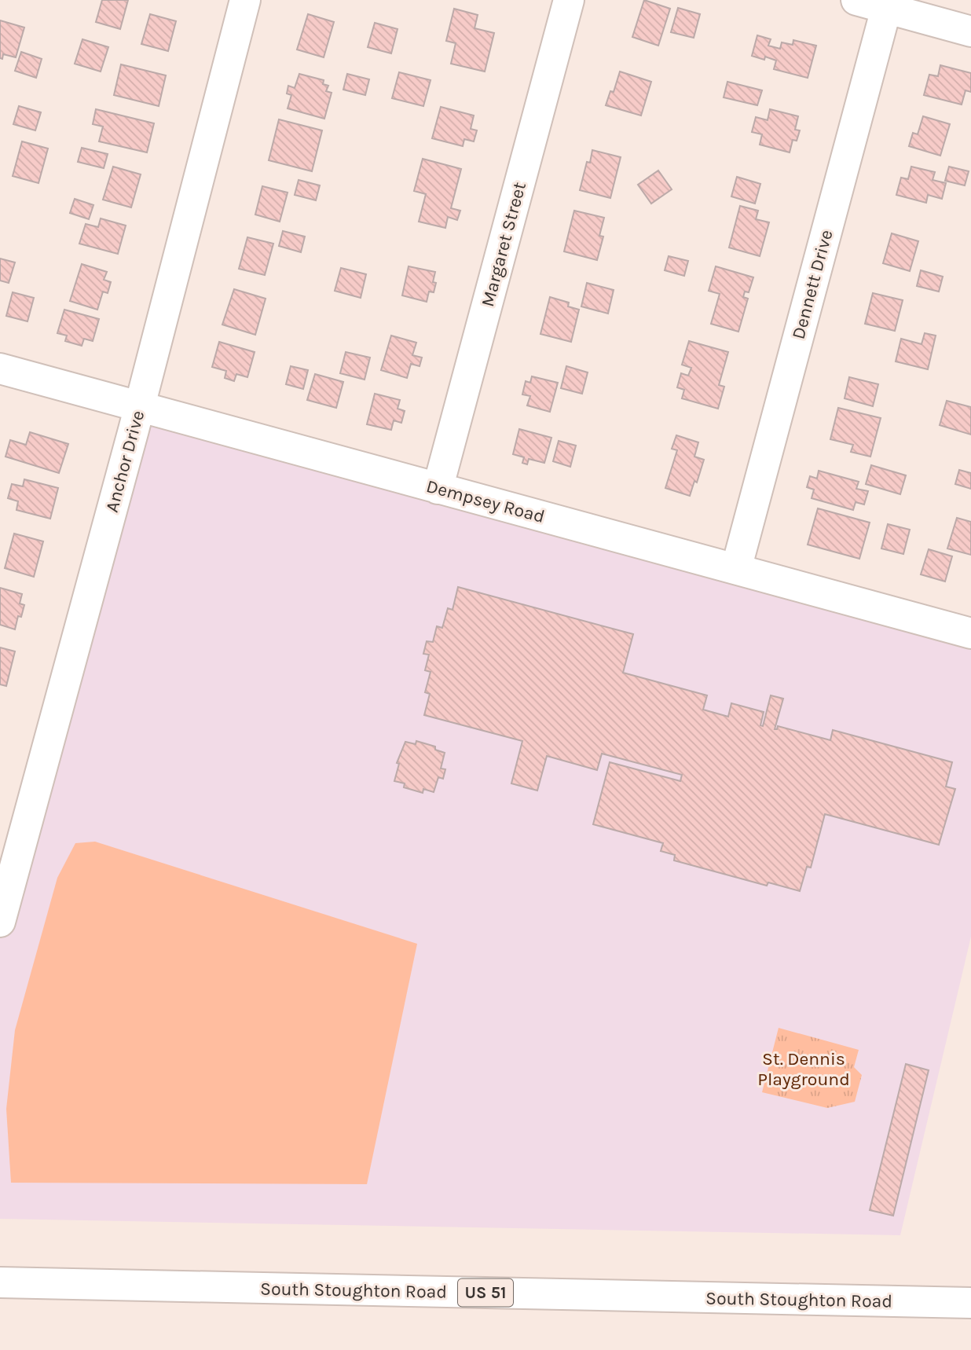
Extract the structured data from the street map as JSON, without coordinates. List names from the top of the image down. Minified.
{"streets":{"street":["Margaret Street","Dennett Drive","Anchor Drive","Dempsey Road","South Stoughton Road","US 51"]},"crossings":[["Margaret Street","Dempsey Road"],["Dennett Drive","Dempsey Road"],["Anchor Drive","Dempsey Road"]],"parks":["St. Dennis Playground"]}
